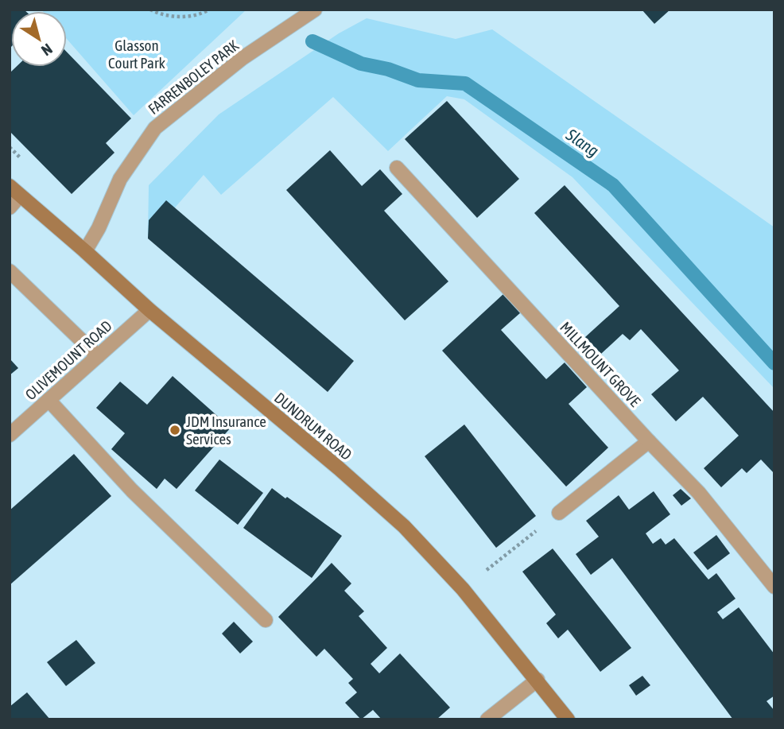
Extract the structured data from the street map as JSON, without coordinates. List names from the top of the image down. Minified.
{"streets":{"main road":["DUNDRUM ROAD"],"street":["FARRENBOLEY PARK","OLIVEMOUNT ROAD","MILLMOUNT GROVE"]},"crossings":[["FARRENBOLEY PARK","DUNDRUM ROAD"],["OLIVEMOUNT ROAD","DUNDRUM ROAD"]],"water":["Slang"],"parks":["Glasson Court Park"],"places":["JDM Insurance Services"],"north":"bottom right"}
